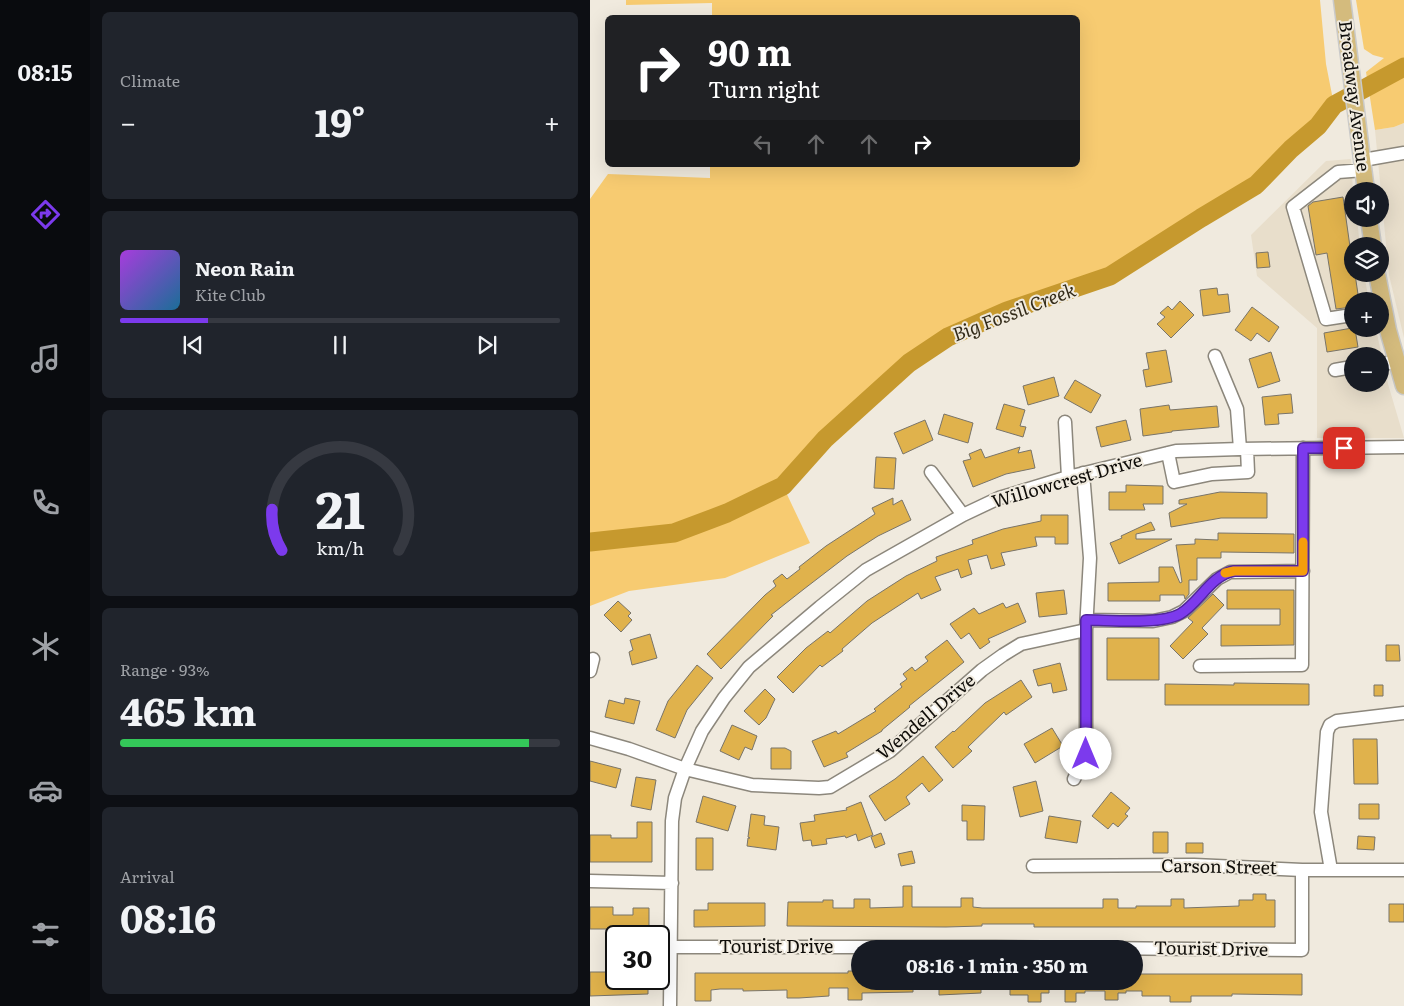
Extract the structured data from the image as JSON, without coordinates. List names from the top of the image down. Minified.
{"streets":{"main road":["Broadway Avenue"],"street":["Willowcrest Drive","Wendell Drive","Carson Street","Tourist Drive"]},"crossings":[["Willowcrest Drive","Wendell Drive"],["Willowcrest Drive","Tourist Drive"],["Carson Street","Tourist Drive"]],"water":["Big Fossil Creek"],"page":{"tabs":"08:15","tile":["Climate",["Range · 93%","465 km"],["Arrival","08:16"]],"turn":["90 m","Turn right"],"heat":["−","19°","+"],"map_buttons":["+","−"],"song":["Neon Rain","Kite Club"],"limit":"30","trip":"08:16 · 1 min · 350 m","gauge":["21","km/h"]}}
